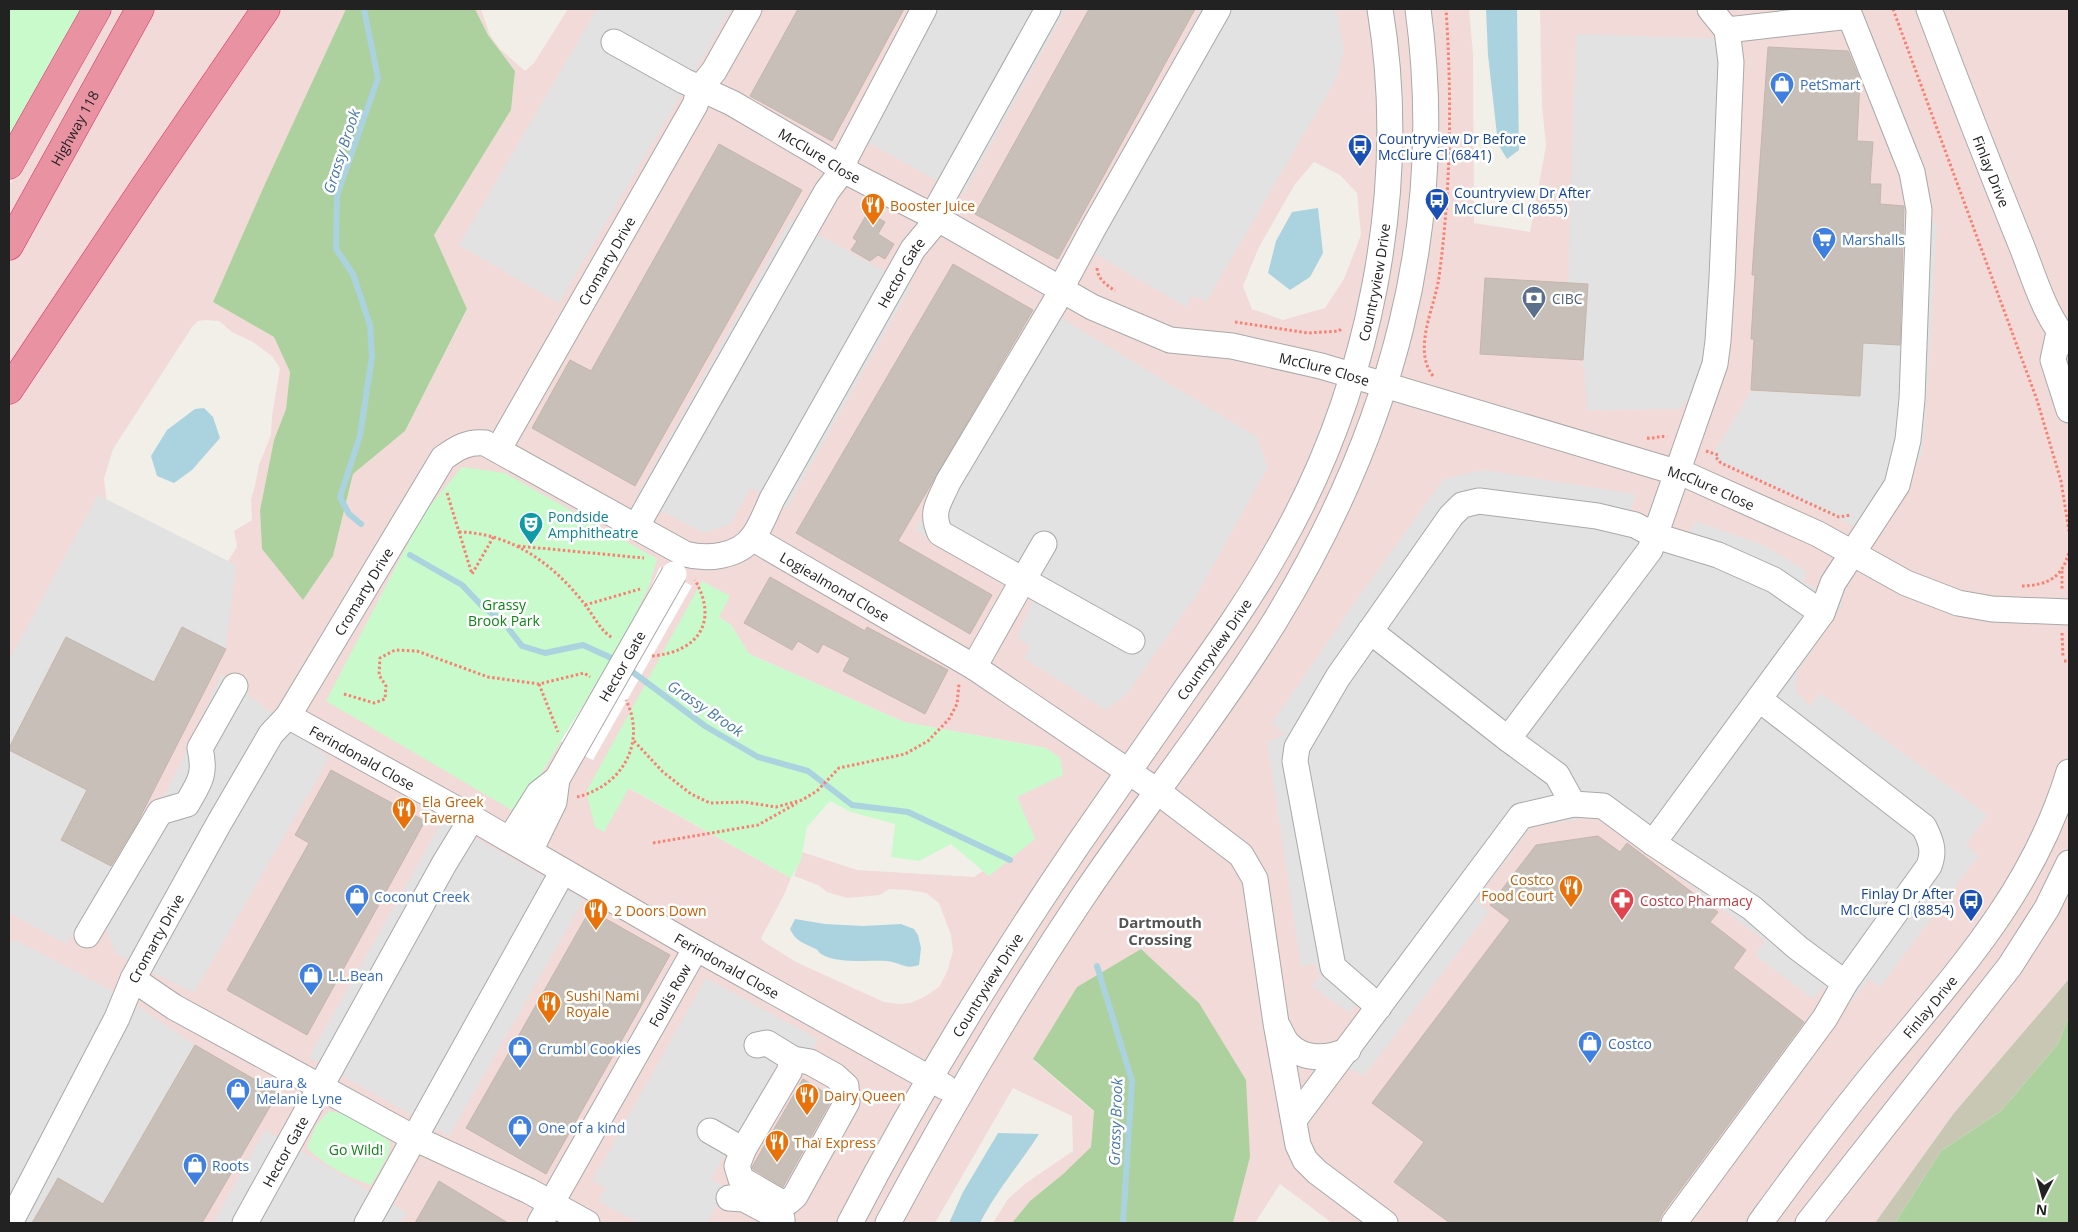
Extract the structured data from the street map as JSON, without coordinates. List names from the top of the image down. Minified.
{"streets":{"highway":["Highway 118"],"street":["McClure Close","Finlay Drive","Cromarty Drive","Hector Gate","Countryview Drive","Logiealmond Close","Ferindonald Close","Foulis Row"]},"crossings":[["McClure Close","Cromarty Drive"],["McClure Close","Hector Gate"],["McClure Close","Countryview Drive"],["Cromarty Drive","Ferindonald Close"],["Hector Gate","Logiealmond Close"],["Hector Gate","Ferindonald Close"],["Countryview Drive","Logiealmond Close"],["Countryview Drive","Ferindonald Close"],["Ferindonald Close","Foulis Row"]],"districts":["Dartmouth Crossing"],"water":["Grassy Brook"],"parks":["Grassy Brook Park","Go Wild!"],"places":{"shop":["PetSmart","Coconut Creek","L.L.Bean","Costco","Crumbl Cookies","Laura & Melanie Lyne","One of a kind","Roots"],"bus stop":["Countryview Dr Before McClure Cl (6841)","Countryview Dr After McClure Cl (8655)","Finlay Dr After McClure Cl (8854)"],"restaurant":["Booster Juice","Ela Greek Taverna","Costco Food Court","2 Doors Down","Sushi Nami Royale","Dairy Queen","Thaï Express"],"supermarket":["Marshalls"],"bank":["CIBC"],"theatre":["Pondside Amphitheatre"],"pharmacy":["Costco Pharmacy"]},"north":"bottom"}
